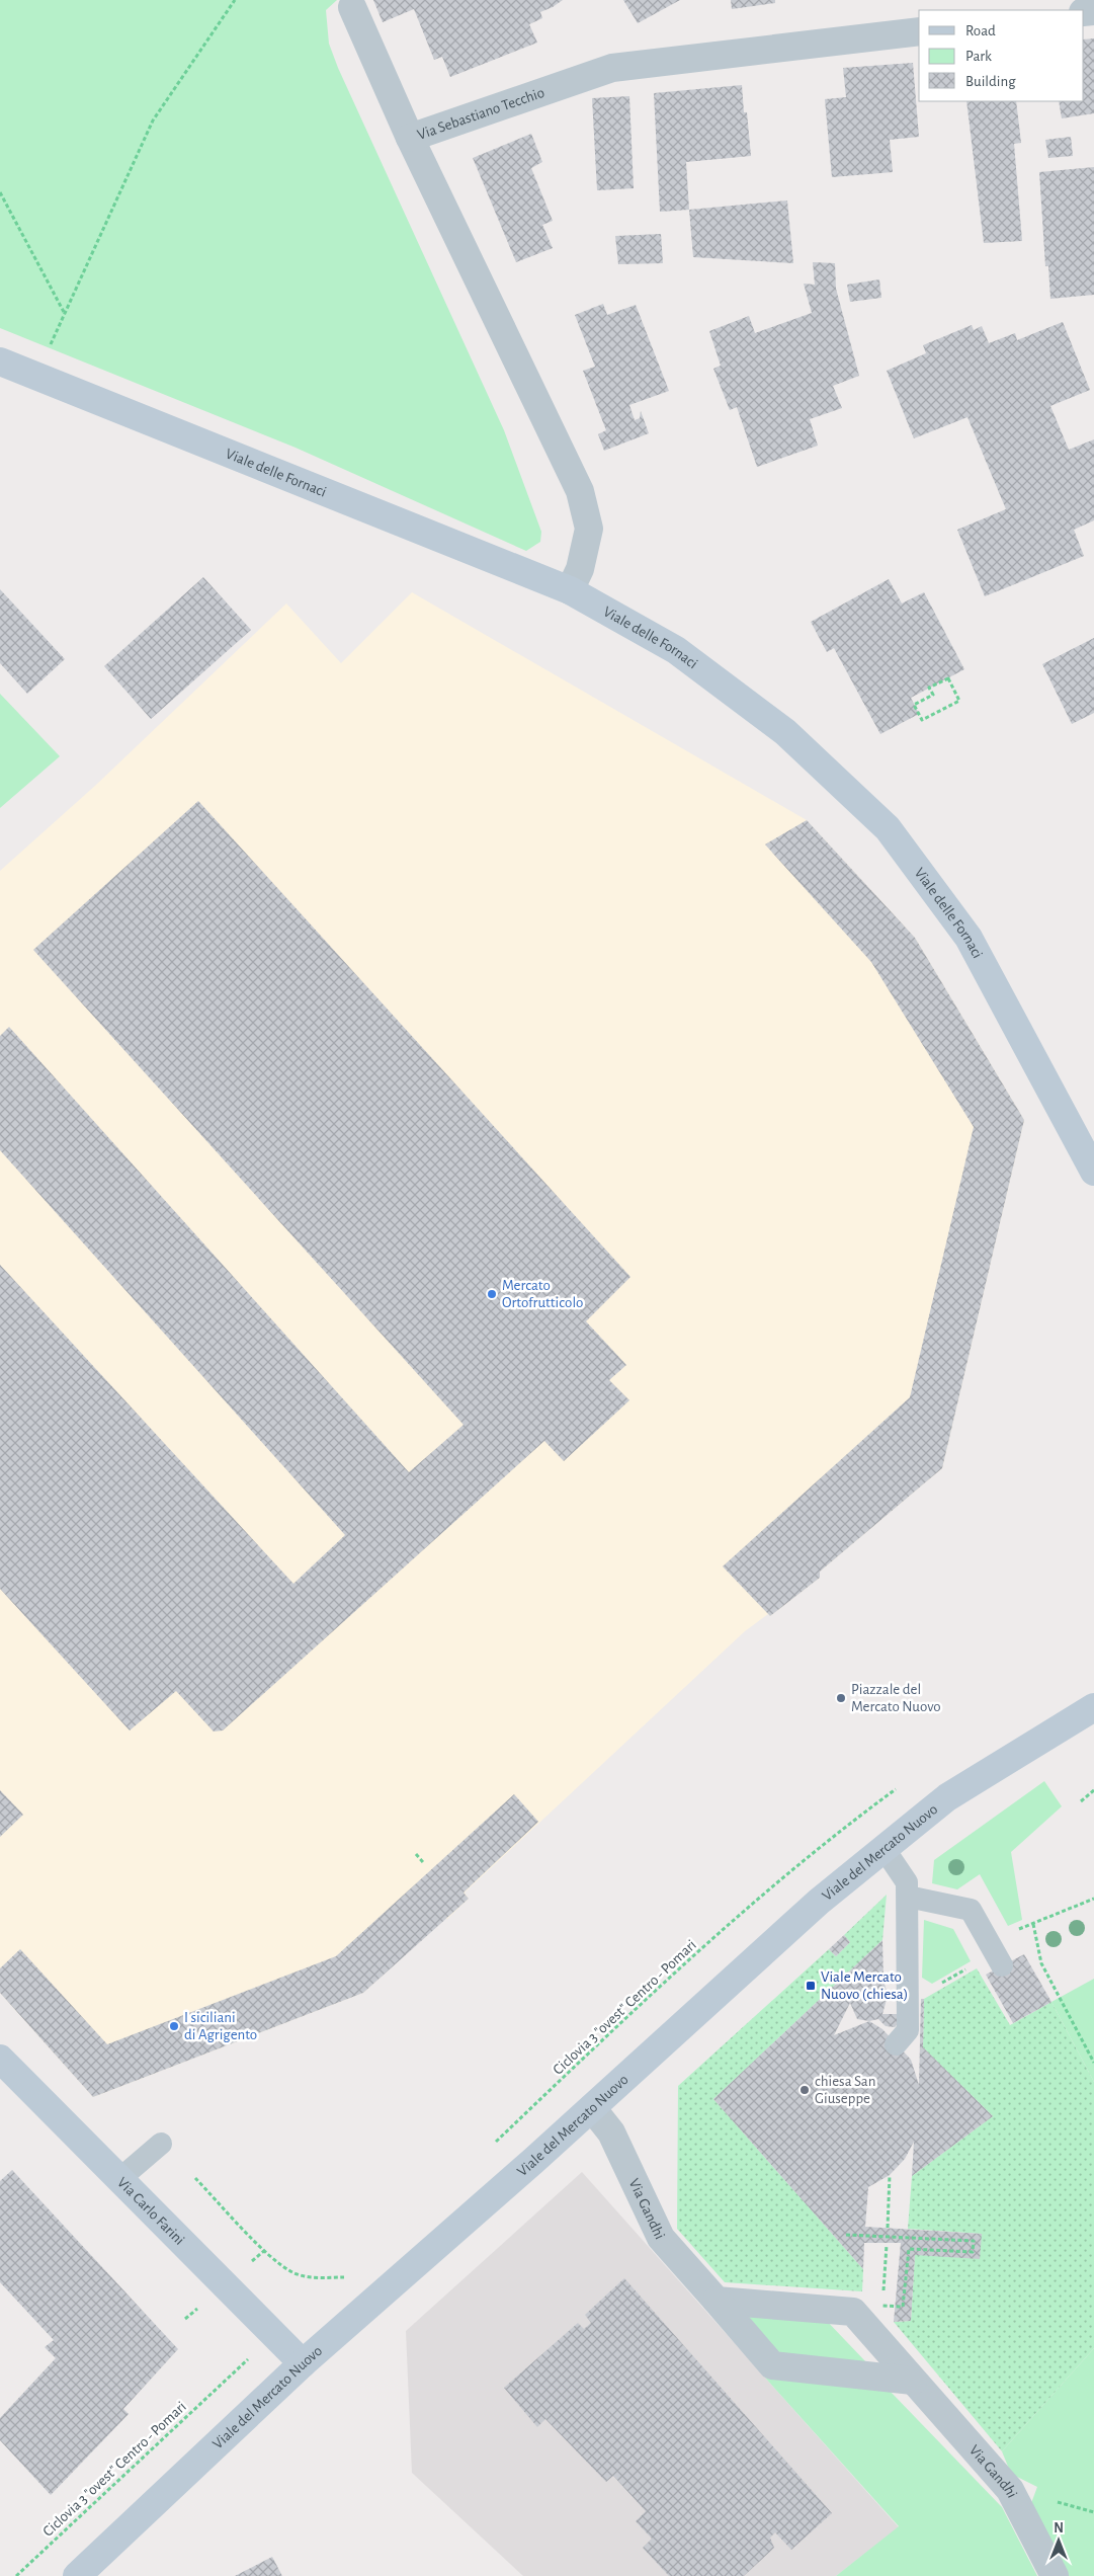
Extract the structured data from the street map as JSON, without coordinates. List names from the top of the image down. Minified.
{"streets":{"street":["Via Sebastiano Tecchio","Viale delle Fornaci","Viale del Mercato Nuovo","Via Gandhi","Via Carlo Farini"],"path":["Ciclovia 3 \"ovest\" Centro - Pomari"]},"crossings":[["Via Sebastiano Tecchio","Viale delle Fornaci"],["Viale del Mercato Nuovo","Via Gandhi"],["Viale del Mercato Nuovo","Via Carlo Farini"]],"places":{"other":["Mercato Ortofrutticolo","Piazzale del Mercato Nuovo","I siciliani di Agrigento","chiesa San Giuseppe"],"transit":["Viale Mercato Nuovo (chiesa)"]},"legend":["Road","Park","Building"],"north":"top"}
